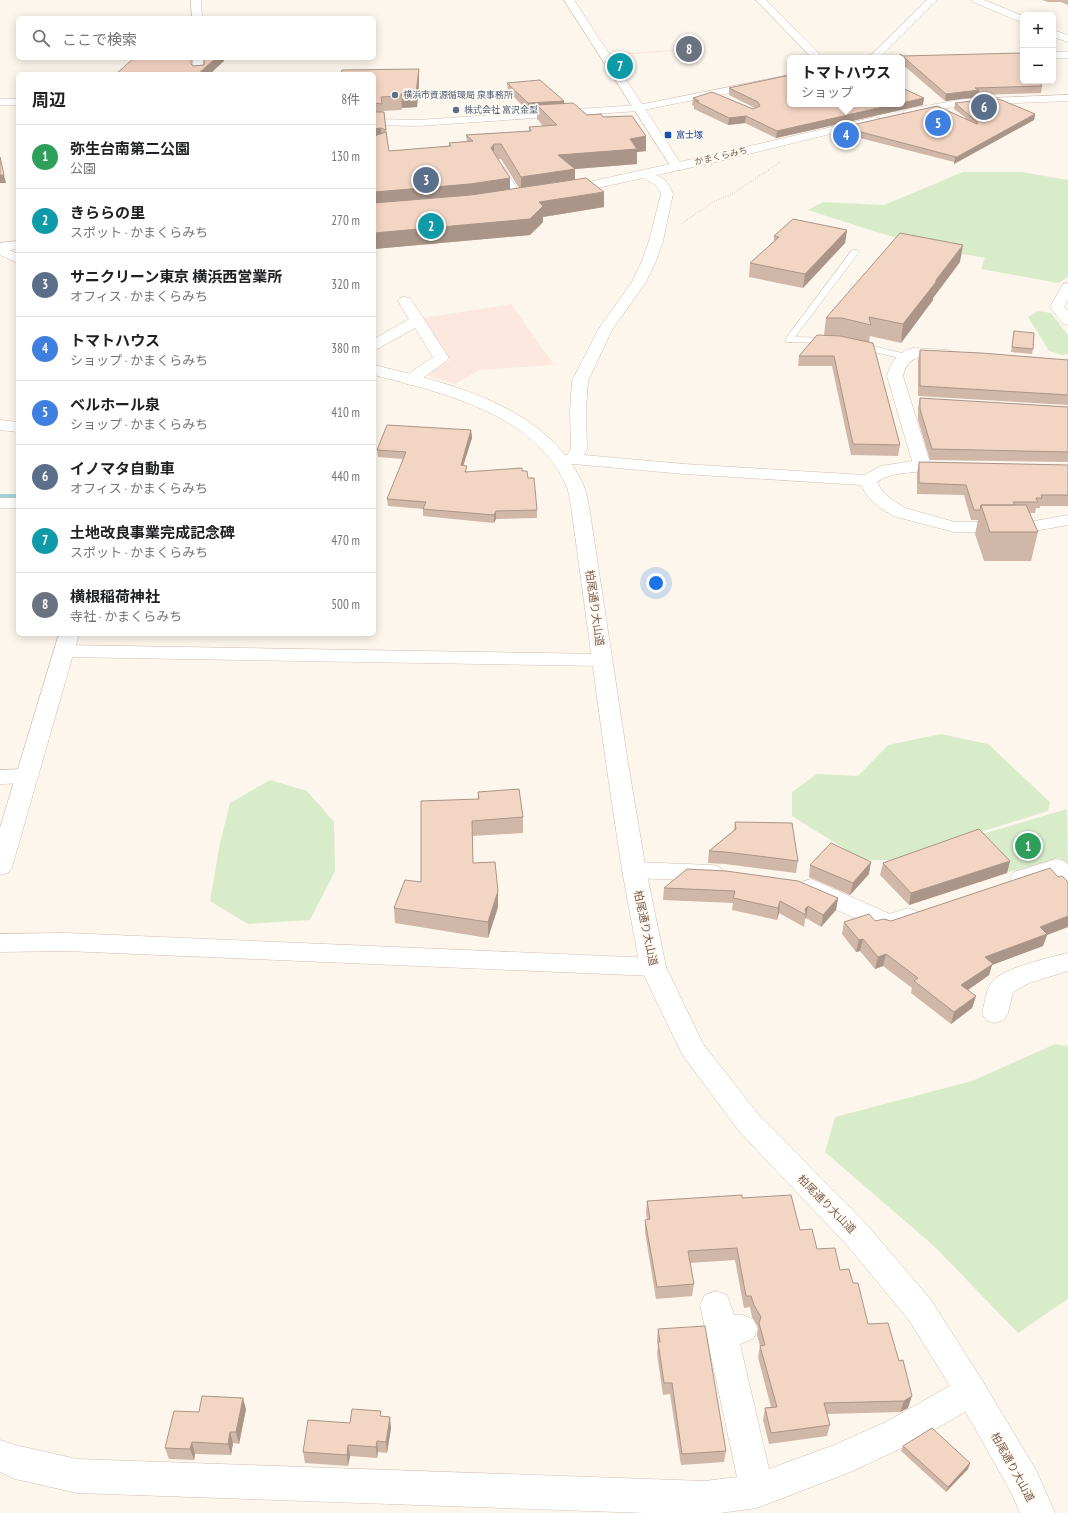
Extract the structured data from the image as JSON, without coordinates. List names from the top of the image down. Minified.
{"streets":{"street":["かまくらみち","柏尾通り大山道"]},"places":{"other":["横浜市資源循環局 泉事務所","株式会社 富沢金型"],"transit":["富士塚"]},"page":{"map_buttons":["+","−"],"search":"ここで検索","pins":["8","7","6","5","4","3","2","1"],"popup":["トマトハウス","ショップ"],"heading":["周辺","8件"],"list":[{"mark":"1","name":"弥生台南第二公園","note":"公園","value":"130 m"},{"mark":"2","name":"きららの里","note":"スポット · かまくらみち","value":"270 m"},{"mark":"3","name":"サニクリーン東京 横浜西営業所","note":"オフィス · かまくらみち","value":"320 m"},{"mark":"4","name":"トマトハウス","note":"ショップ · かまくらみち","value":"380 m"},{"mark":"5","name":"ベルホール泉","note":"ショップ · かまくらみち","value":"410 m"},{"mark":"6","name":"イノマタ自動車","note":"オフィス · かまくらみち","value":"440 m"},{"mark":"7","name":"土地改良事業完成記念碑","note":"スポット · かまくらみち","value":"470 m"},{"mark":"8","name":"横根稲荷神社","note":"寺社 · かまくらみち","value":"500 m"}]}}
